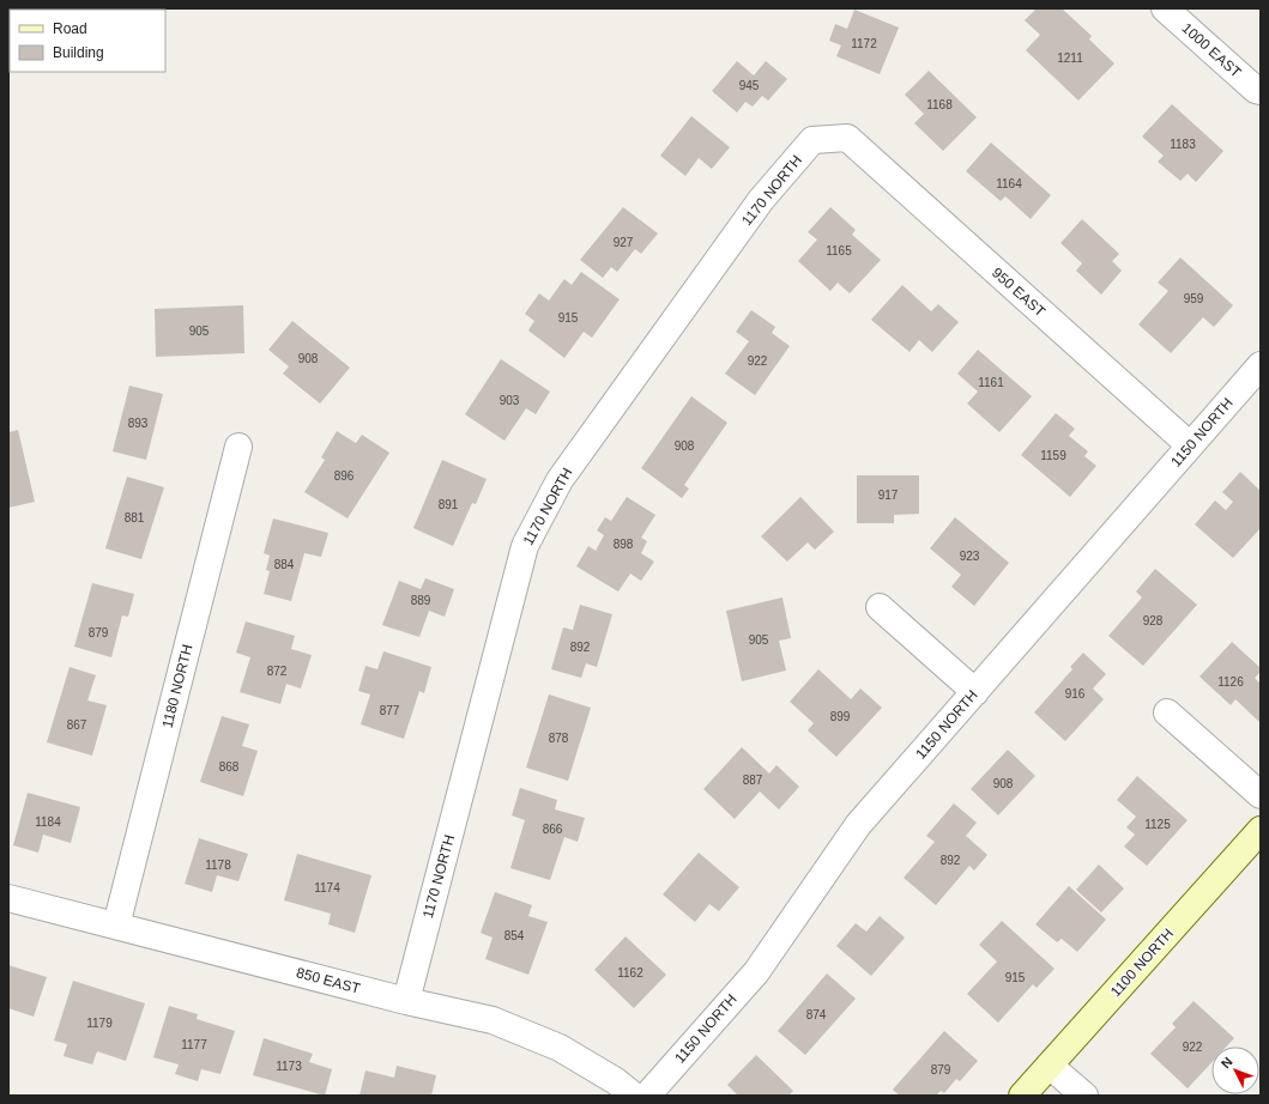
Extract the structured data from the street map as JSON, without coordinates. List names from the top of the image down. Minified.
{"streets":{"street":["1000 EAST","1170 NORTH","950 EAST","1150 NORTH","1180 NORTH","1100 NORTH","850 EAST"]},"crossings":[["1170 NORTH","950 EAST"],["1170 NORTH","850 EAST"],["950 EAST","1150 NORTH"],["1180 NORTH","850 EAST"]],"house_numbers":["1172","1211","945","1168","1183","1164","927","1165","959","915","905","908","922","1161","903","893","908","1159","896","917","891","881","898","923","884","889","928","879","905","892","872","1126","916","877","899","867","878","868","887","908","1184","1125","866","892","1178","1174","854","1162","915","874","1179","1177","922","1173","879"],"legend":["Road","Building"],"north":"top left"}
